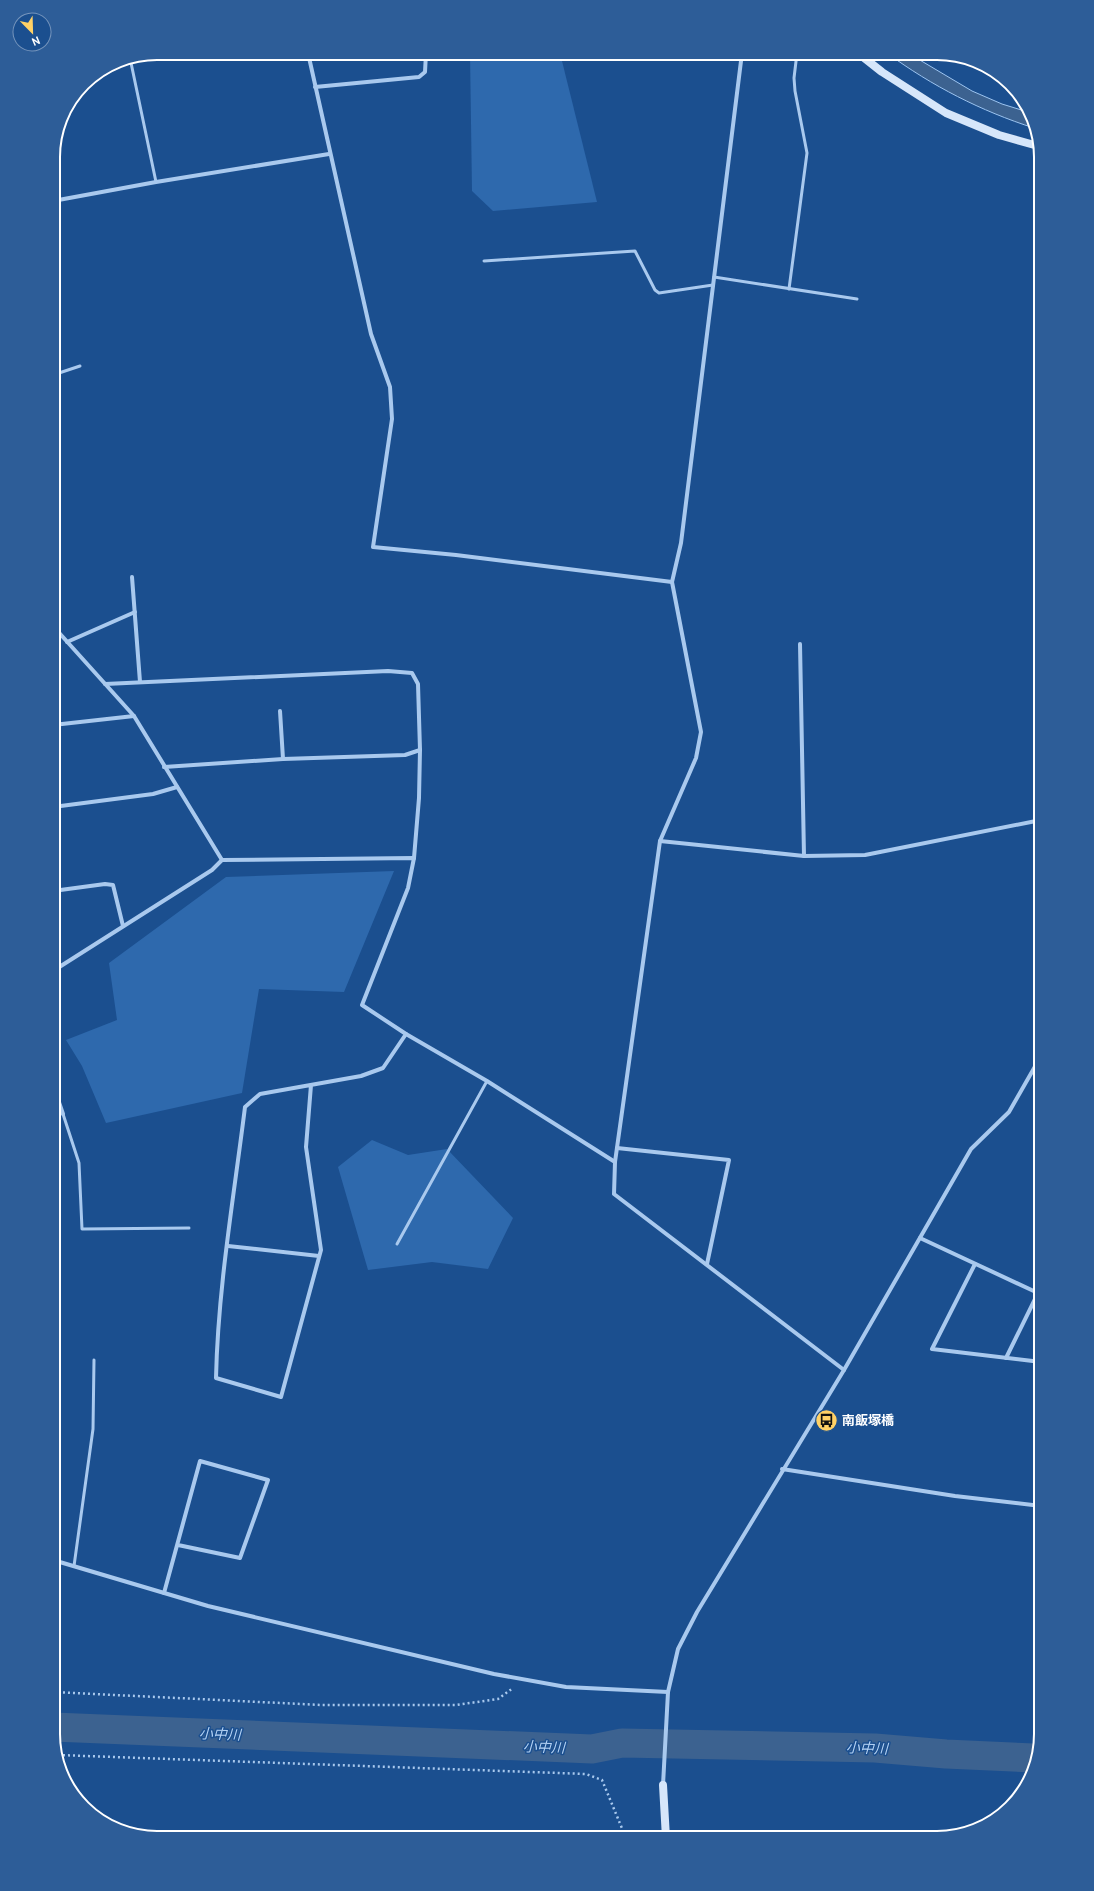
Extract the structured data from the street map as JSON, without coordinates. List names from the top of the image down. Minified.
{"water":["小中川"],"places":{"bus stop":["南飯塚橋"]},"north":"bottom right"}
